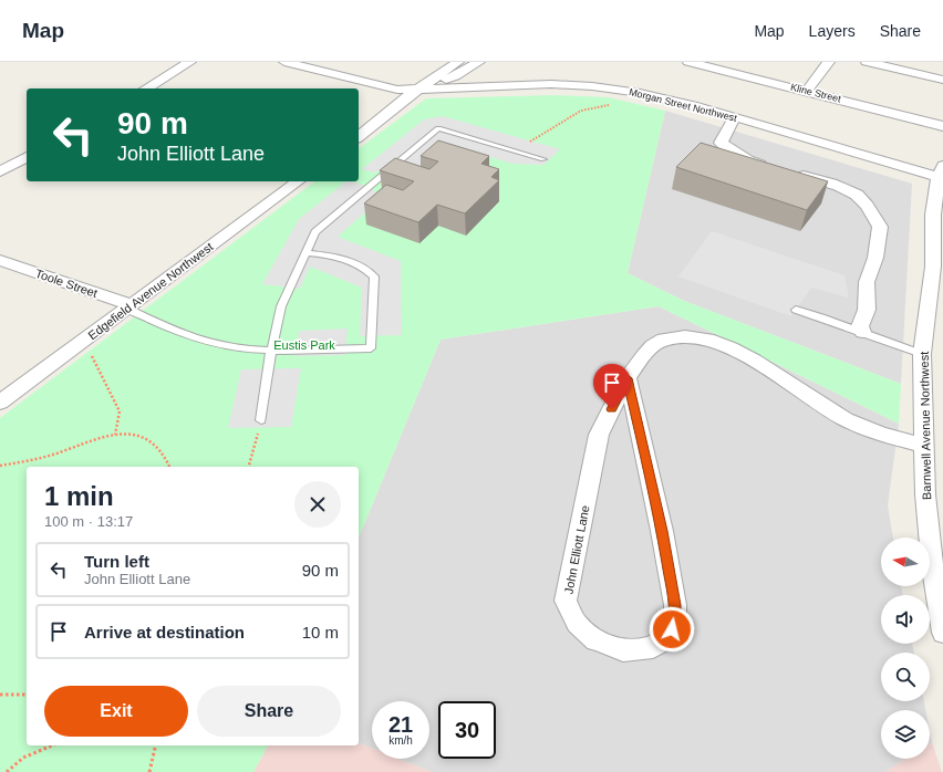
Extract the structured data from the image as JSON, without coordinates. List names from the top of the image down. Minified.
{"streets":{"street":["Kline Street","Morgan Street Northwest","Toole Street","Edgefield Avenue Northwest","Barnwell Avenue Northwest","John Elliott Lane"]},"crossings":[["Morgan Street Northwest","Barnwell Avenue Northwest"],["Toole Street","Edgefield Avenue Northwest"],["Barnwell Avenue Northwest","John Elliott Lane"]],"parks":["Eustis Park"],"north":"left","page":{"header":"Map","nav":["Map","Layers","Share"],"turn":["90 m","John Elliott Lane"],"heading":["1 min","100 m · 13:17"],"list":[{"name":"Turn left","note":"John Elliott Lane","value":"90 m"},{"name":"Arrive at destination","value":"10 m"}],"buttons":["Exit","Share"],"speed":"21 km/h","limit":"30"}}
